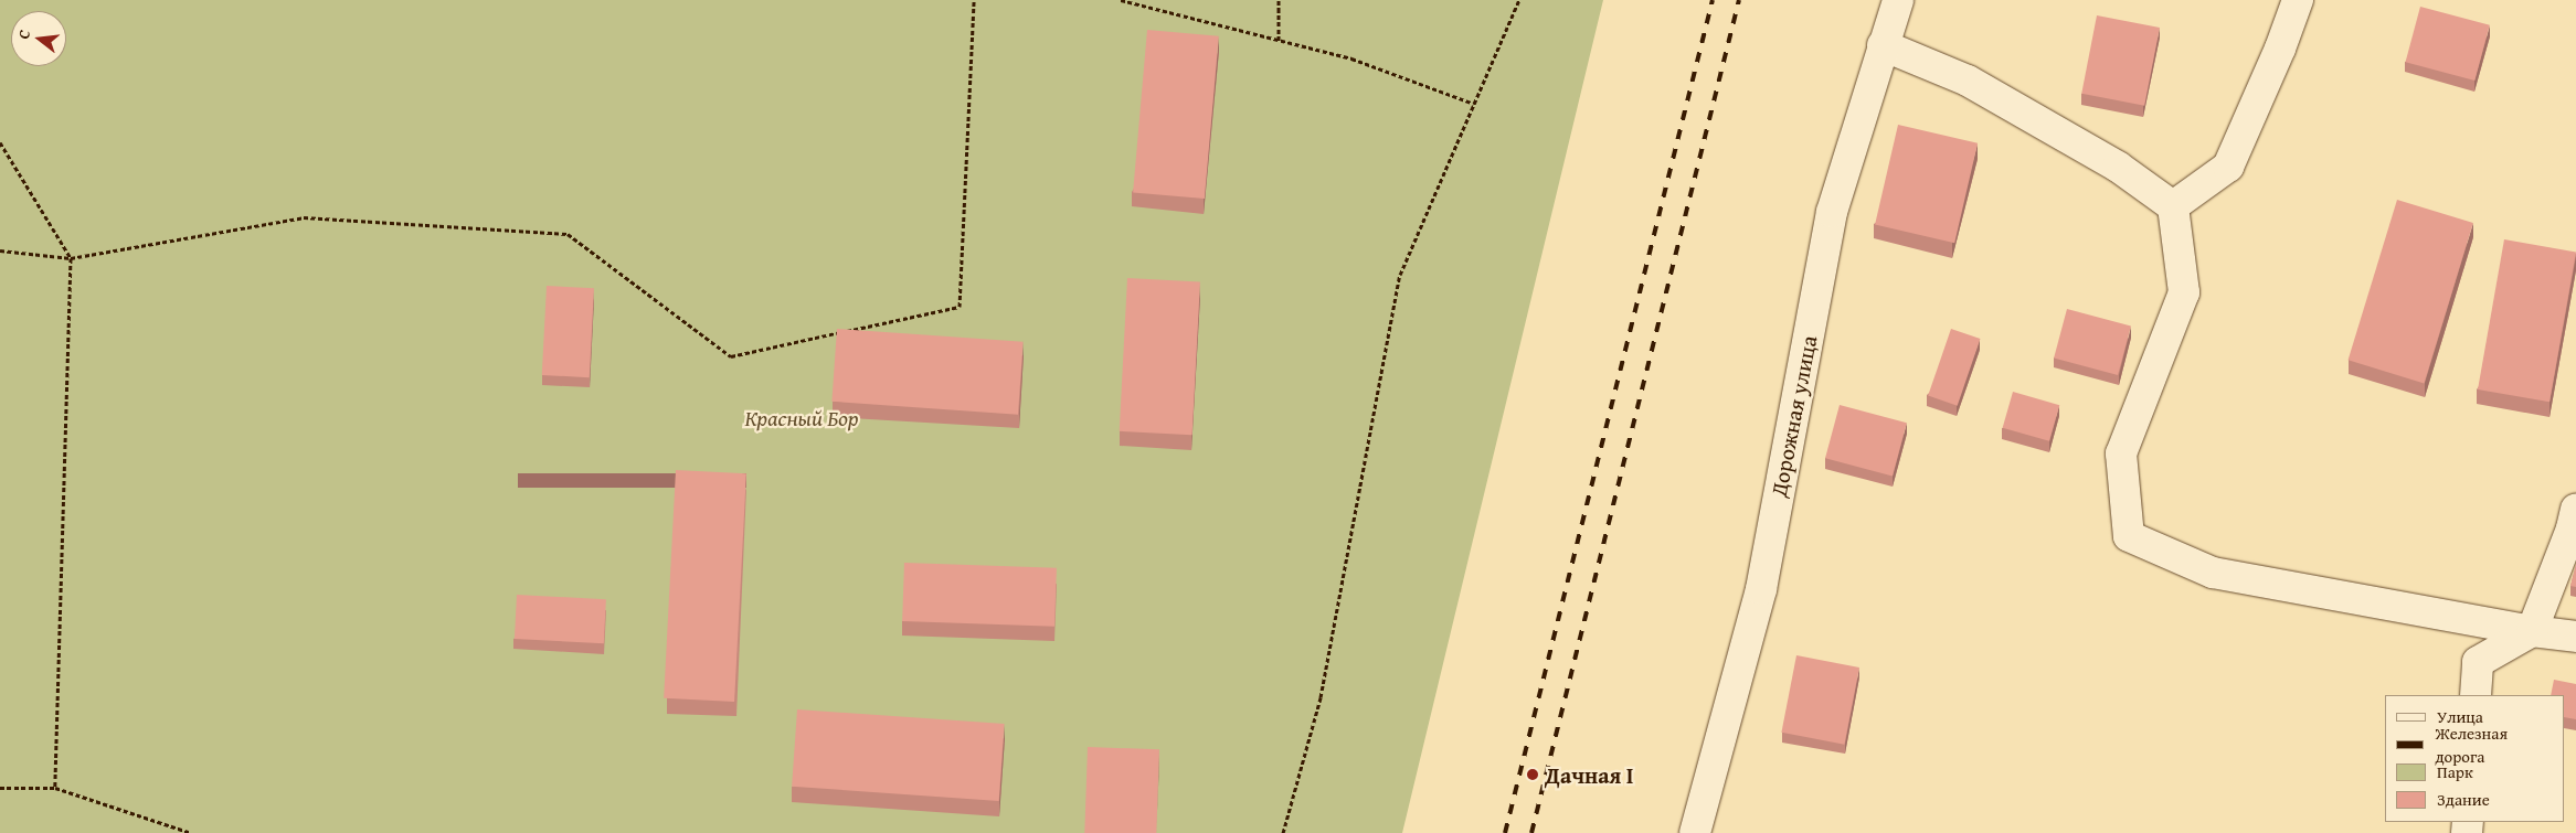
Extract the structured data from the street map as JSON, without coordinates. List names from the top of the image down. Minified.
{"streets":{"street":["Дорожная улица"]},"parks":["Красный Бор"],"places":["Дачная I"],"legend":["Улица","Железная дорога","Парк","Здание"],"north":"left"}
